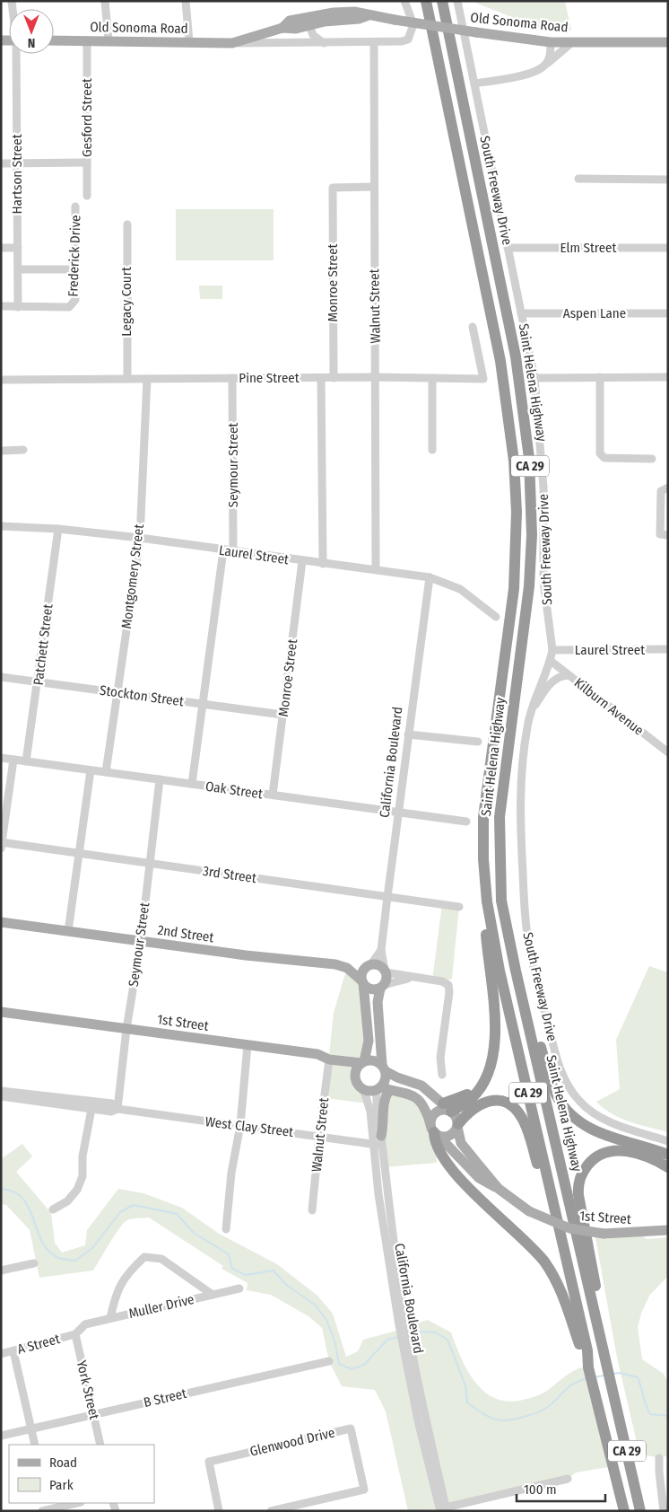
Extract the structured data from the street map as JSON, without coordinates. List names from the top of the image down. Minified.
{"streets":{"highway":["Saint Helena Highway","CA 29"],"main road":["Old Sonoma Road","2nd Street","1st Street"],"street":["Gesford Street","Hartson Street","South Freeway Drive","Elm Street","Frederick Drive","Monroe Street","Legacy Court","Walnut Street","Aspen Lane","Pine Street","Seymour Street","Laurel Street","Montgomery Street","Patchett Street","Stockton Street","Kilburn Avenue","California Boulevard","Oak Street","3rd Street","West Clay Street","Muller Drive","A Street","York Street","B Street","Glenwood Drive"]},"crossings":[["Old Sonoma Road","Gesford Street"],["Old Sonoma Road","Walnut Street"],["Hartson Street","Frederick Drive"],["South Freeway Drive","Elm Street"],["South Freeway Drive","Aspen Lane"],["South Freeway Drive","Laurel Street"],["South Freeway Drive","Kilburn Avenue"],["Monroe Street","Walnut Street"],["Monroe Street","Pine Street"],["Monroe Street","Laurel Street"],["Monroe Street","Stockton Street"],["Monroe Street","Oak Street"],["Legacy Court","Pine Street"],["Walnut Street","Pine Street"],["Walnut Street","Laurel Street"],["Walnut Street","1st Street"],["Walnut Street","West Clay Street"],["Pine Street","Seymour Street"],["Pine Street","Montgomery Street"],["Seymour Street","Laurel Street"],["Seymour Street","Oak Street"],["Seymour Street","3rd Street"],["Seymour Street","2nd Street"],["Seymour Street","1st Street"],["Seymour Street","West Clay Street"],["Laurel Street","Montgomery Street"],["Laurel Street","Patchett Street"],["Laurel Street","California Boulevard"],["Montgomery Street","Stockton Street"],["Montgomery Street","Oak Street"],["Patchett Street","Stockton Street"],["Patchett Street","Oak Street"],["California Boulevard","Oak Street"],["California Boulevard","3rd Street"],["California Boulevard","2nd Street"],["California Boulevard","1st Street"],["California Boulevard","West Clay Street"],["Muller Drive","A Street"],["Muller Drive","York Street"],["A Street","York Street"],["York Street","B Street"]],"legend":["Road","Park"],"scale_bar":"100 m","north":"bottom"}
